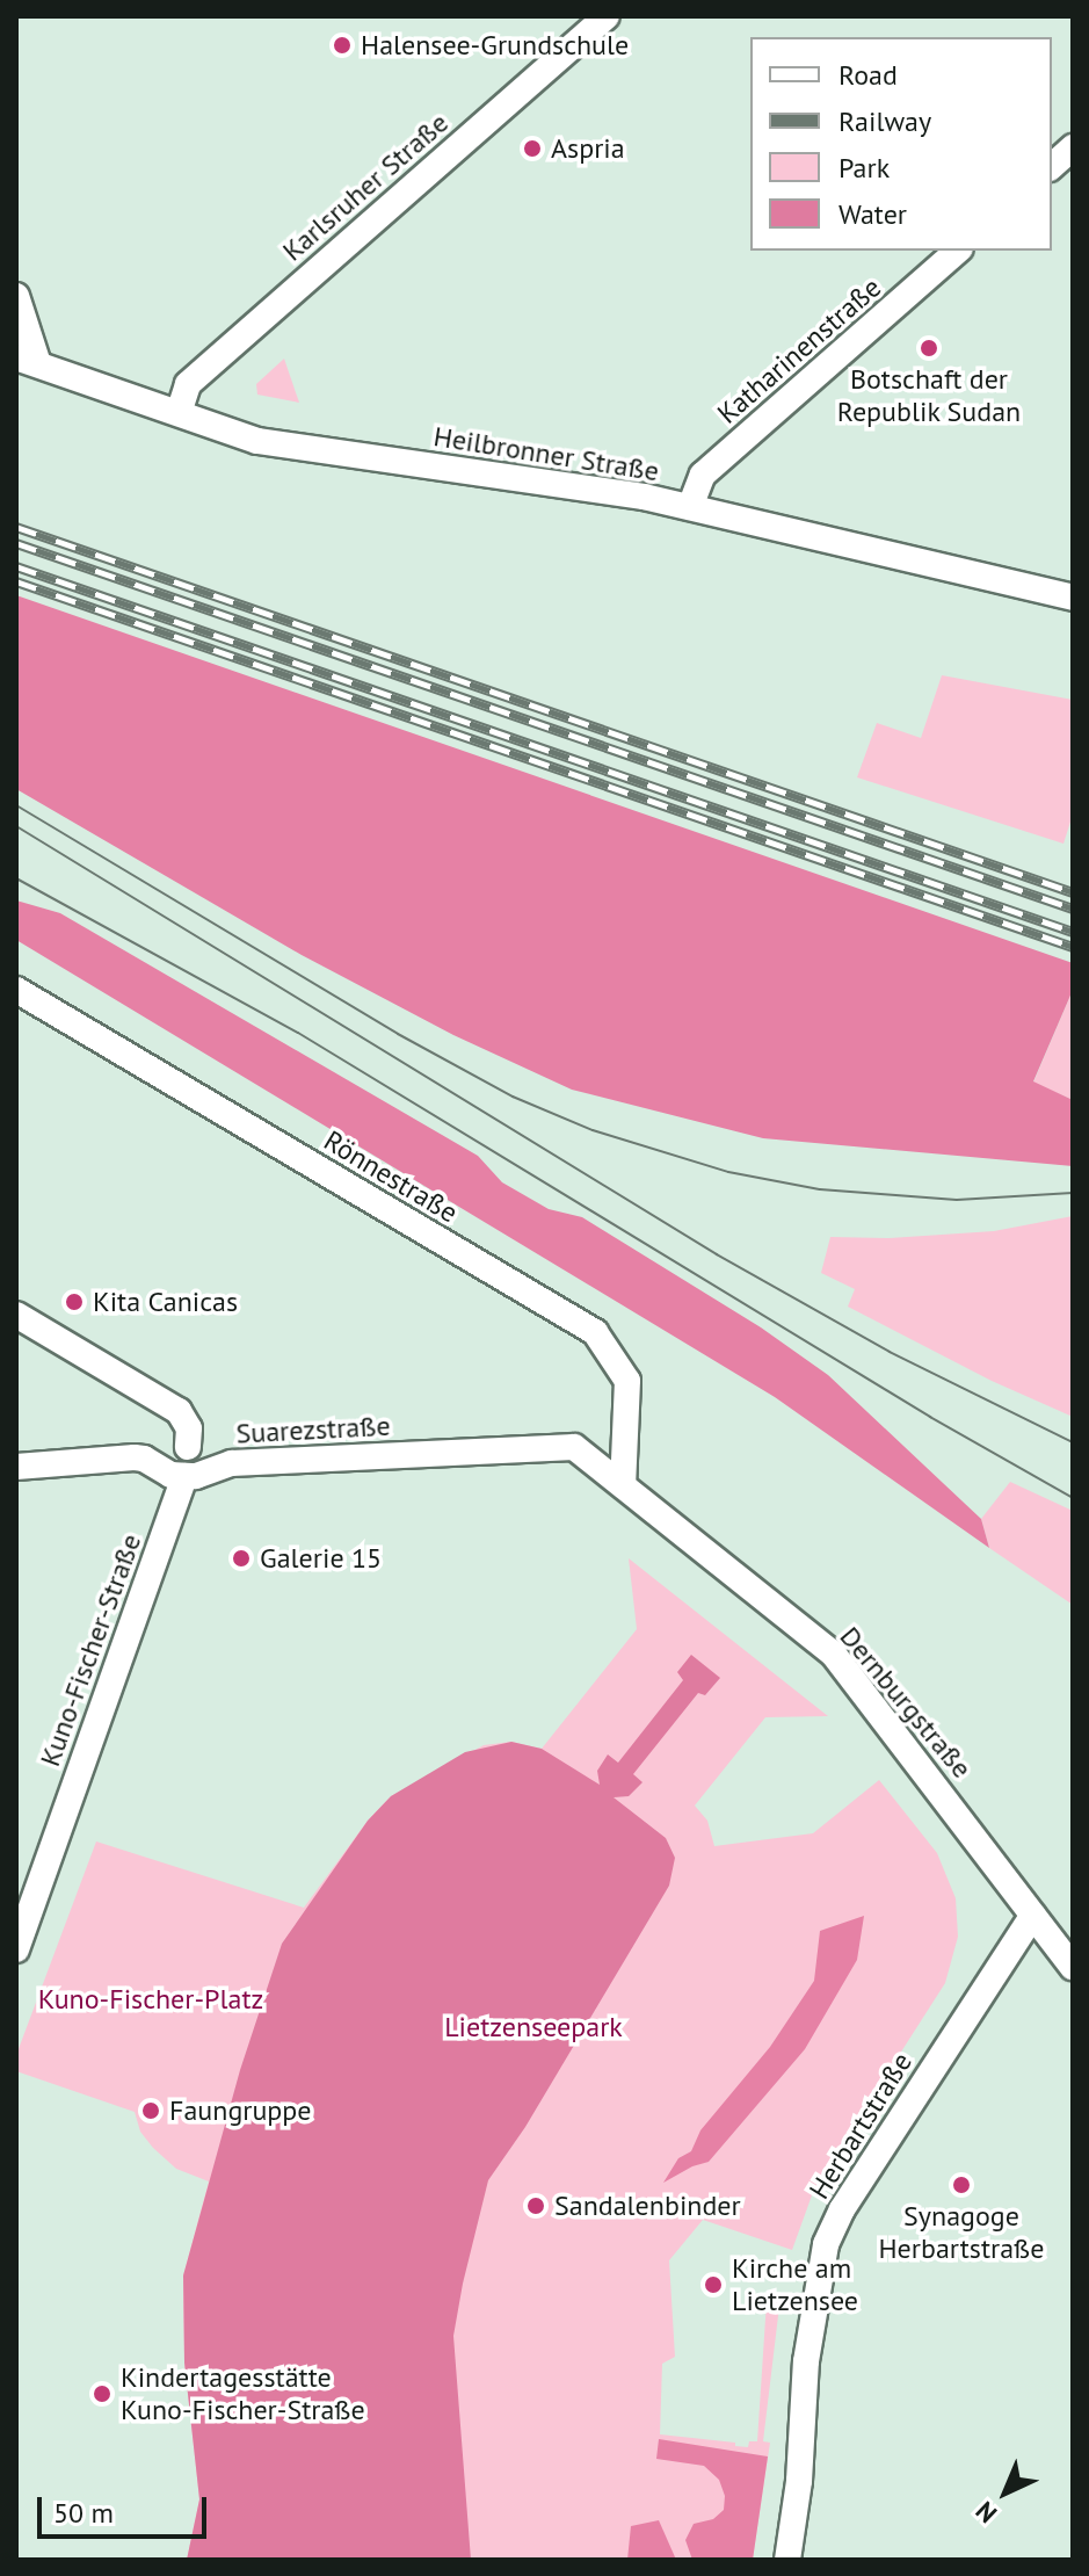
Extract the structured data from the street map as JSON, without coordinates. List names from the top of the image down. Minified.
{"streets":{"street":["Karlsruher Straße","Katharinenstraße","Heilbronner Straße","Rönnestraße","Suarezstraße","Kuno-Fischer-Straße","Dernburgstraße","Herbartstraße"]},"crossings":[["Karlsruher Straße","Heilbronner Straße"],["Katharinenstraße","Heilbronner Straße"],["Rönnestraße","Suarezstraße"],["Rönnestraße","Dernburgstraße"],["Suarezstraße","Kuno-Fischer-Straße"],["Suarezstraße","Dernburgstraße"],["Dernburgstraße","Herbartstraße"]],"parks":["Kuno-Fischer-Platz","Lietzenseepark"],"places":["Halensee-Grundschule","Aspria","Botschaft der Republik Sudan","Kita Canicas","Galerie 15","Faungruppe","Synagoge Herbartstraße","Sandalenbinder","Kirche am Lietzensee","Kindertagesstätte Kuno-Fischer-Straße"],"legend":["Road","Railway","Park","Water"],"scale_bar":"50 m","north":"bottom left"}
